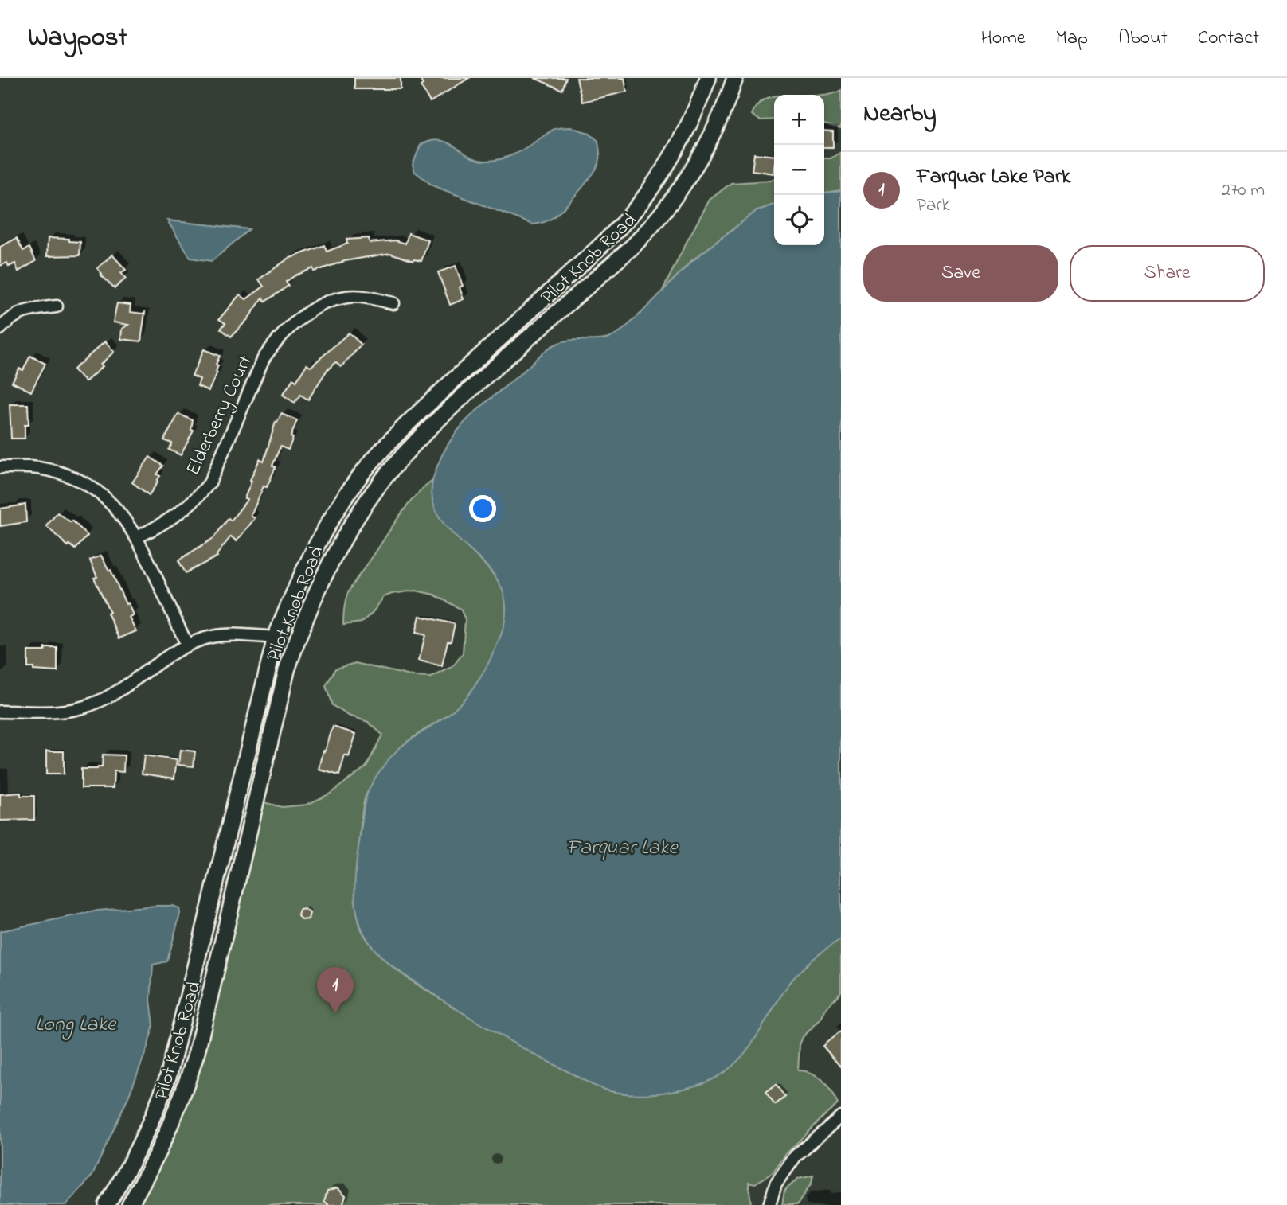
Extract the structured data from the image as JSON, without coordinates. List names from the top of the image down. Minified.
{"streets":{"main road":["Pilot Knob Road"],"street":["Elderberry Court"]},"water":["Farquar Lake","Long Lake"],"page":{"header":"Waypost","nav":["Home","Map","About","Contact"],"heading":"Nearby","map_buttons":["+","−"],"list":[{"mark":"1","name":"Farquar Lake Park","note":"Park","value":"270 m"}],"buttons":["Save","Share"],"pins":"1"}}
